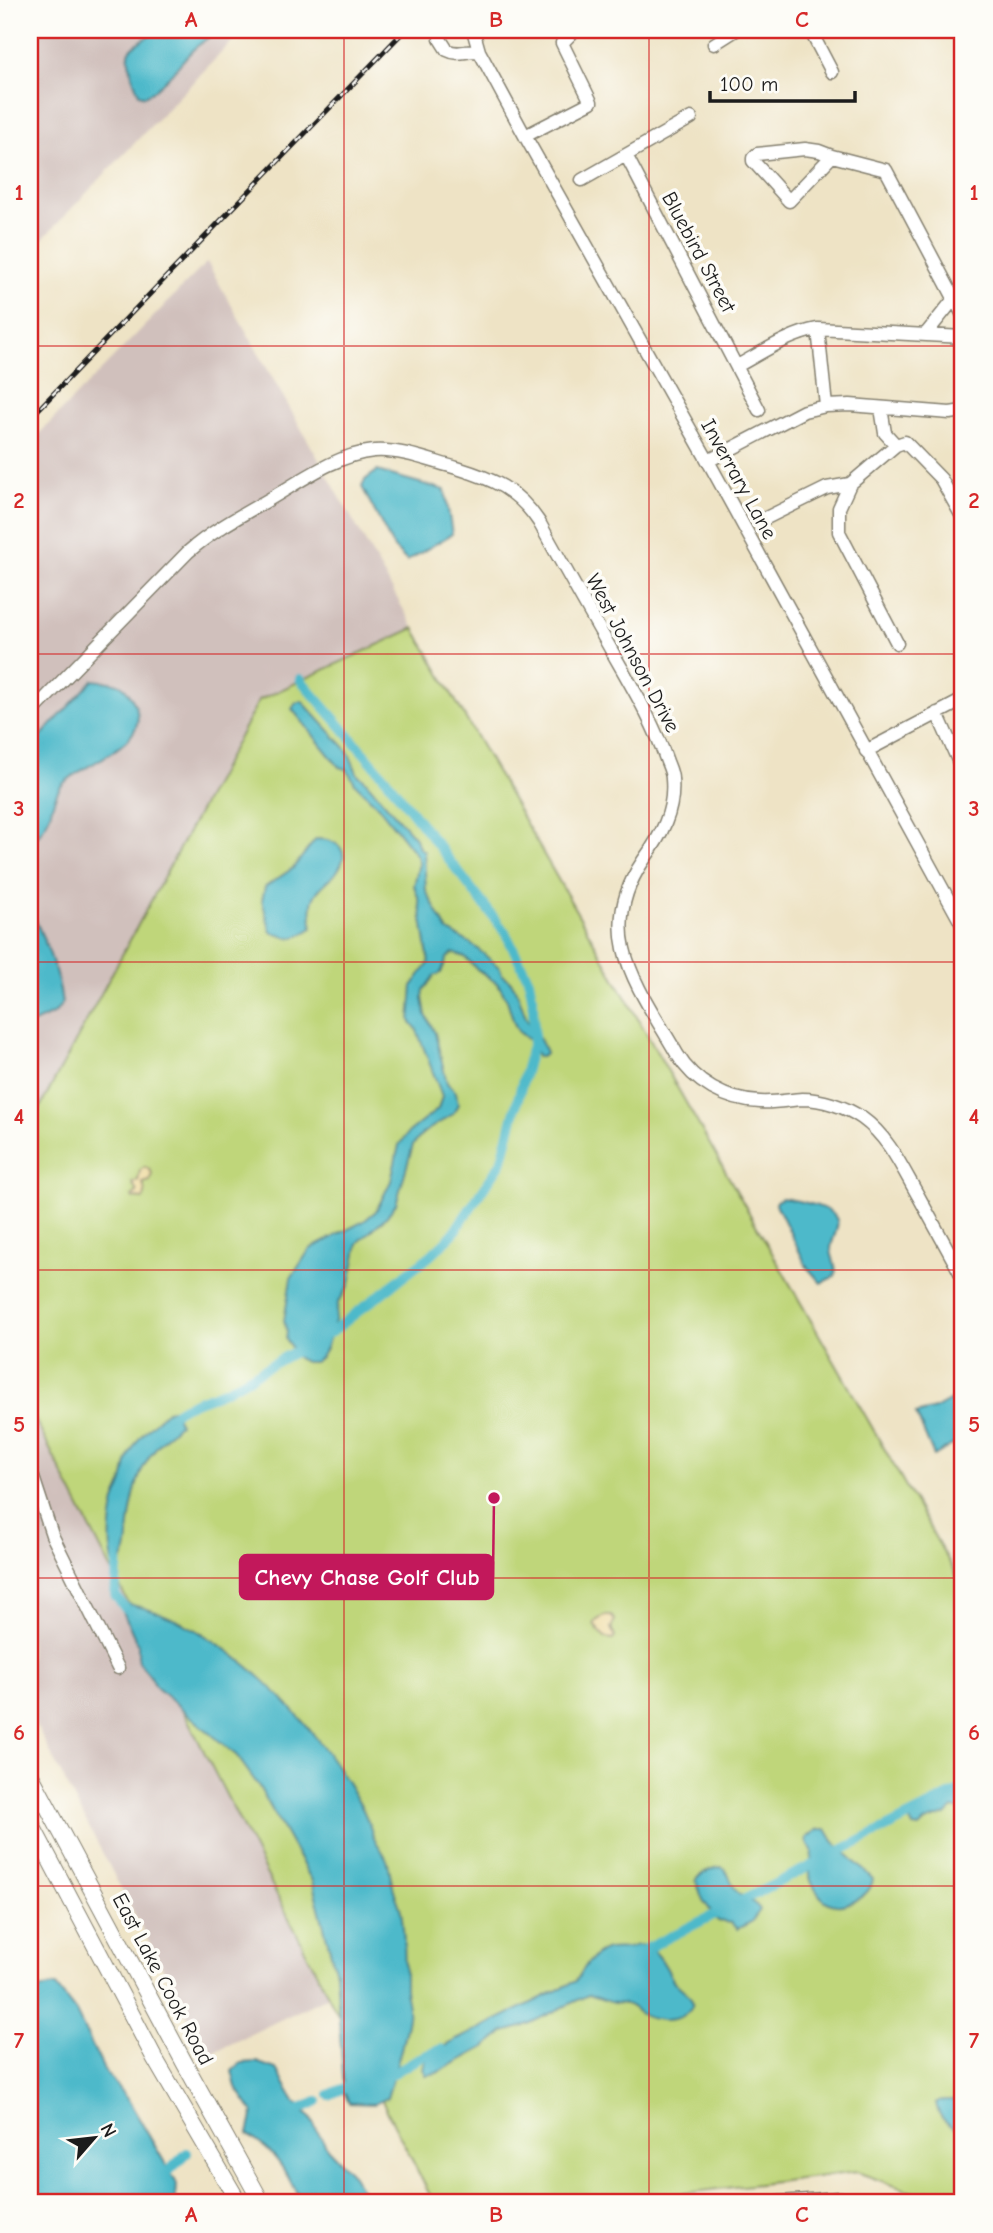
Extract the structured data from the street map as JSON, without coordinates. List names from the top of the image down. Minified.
{"streets":{"main road":["East Lake Cook Road"],"street":["Bluebird Street","Inverrary Lane","West Johnson Drive"]},"places":["Chevy Chase Golf Club"],"scale_bar":"100 m","north":"top right","grid":{"columns":["A","B","C"],"rows":["1","2","3","4","5","6","7"]}}
